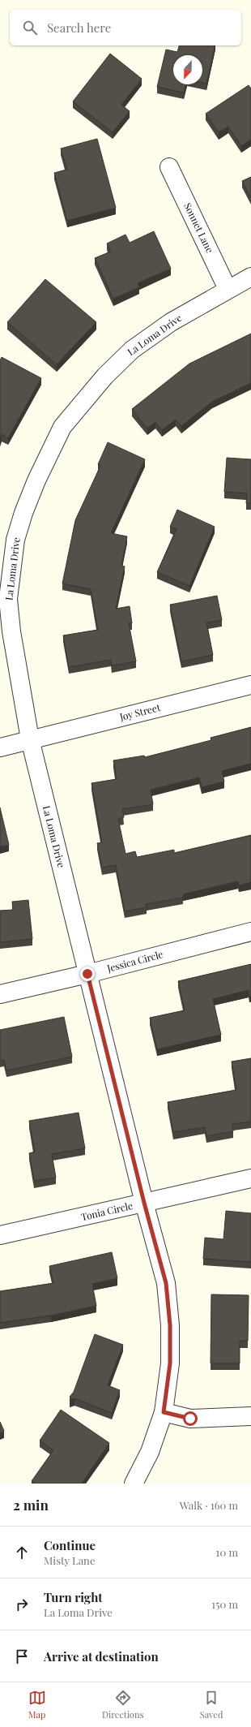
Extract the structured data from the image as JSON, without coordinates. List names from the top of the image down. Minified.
{"streets":{"street":["Sonnet Lane","La Loma Drive","Joy Street","Jessica Circle","Tonia Circle"]},"crossings":[["Sonnet Lane","La Loma Drive"],["La Loma Drive","Joy Street"],["La Loma Drive","Jessica Circle"],["La Loma Drive","Tonia Circle"]],"north":"bottom","page":{"search":"Search here","heading":["2 min","Walk · 160 m"],"list":[["Continue","Misty Lane","10 m"],["Turn right","La Loma Drive","150 m"],"Arrive at destination"],"nav":["Map","Directions","Saved"]}}
